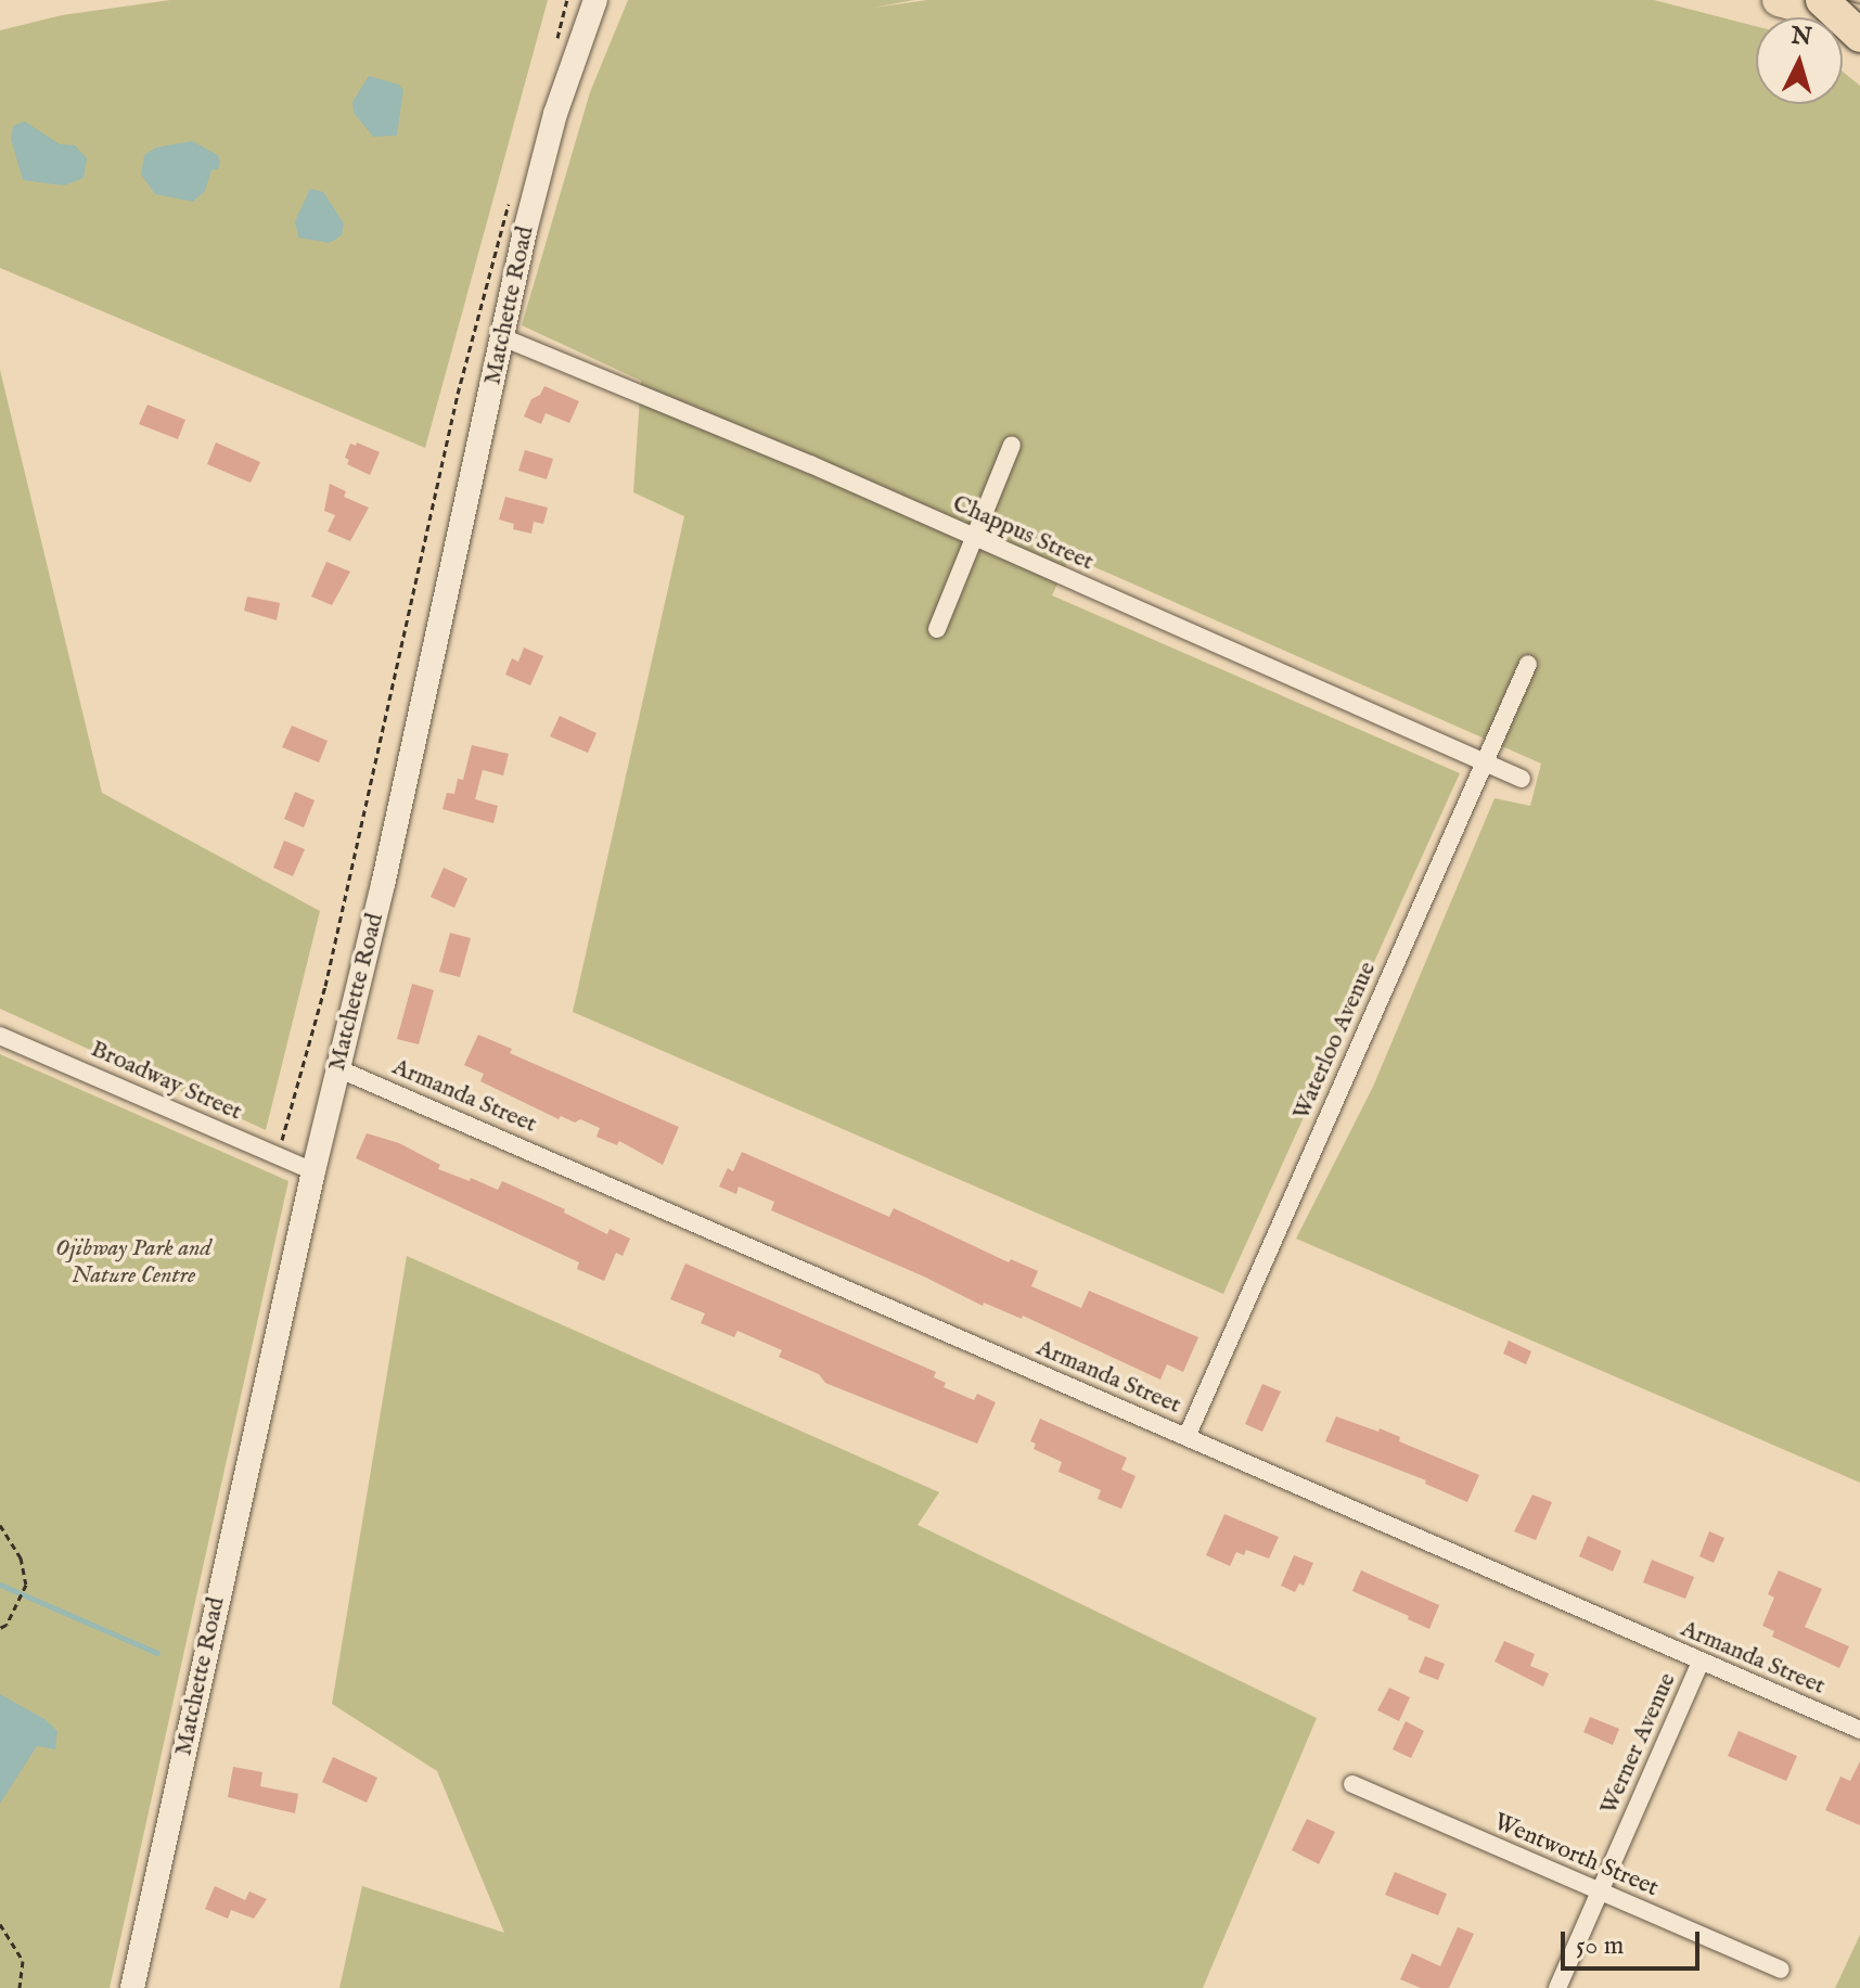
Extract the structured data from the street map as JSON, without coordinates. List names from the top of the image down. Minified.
{"streets":{"street":["Matchette Road","Chappus Street","Waterloo Avenue","Broadway Street","Armanda Street","Werner Avenue","Wentworth Street"]},"crossings":[["Matchette Road","Chappus Street"],["Matchette Road","Broadway Street"],["Matchette Road","Armanda Street"],["Chappus Street","Waterloo Avenue"],["Waterloo Avenue","Armanda Street"],["Armanda Street","Werner Avenue"],["Werner Avenue","Wentworth Street"]],"parks":["Ojibway Park and Nature Centre"],"scale_bar":"50 m","north":"top"}
